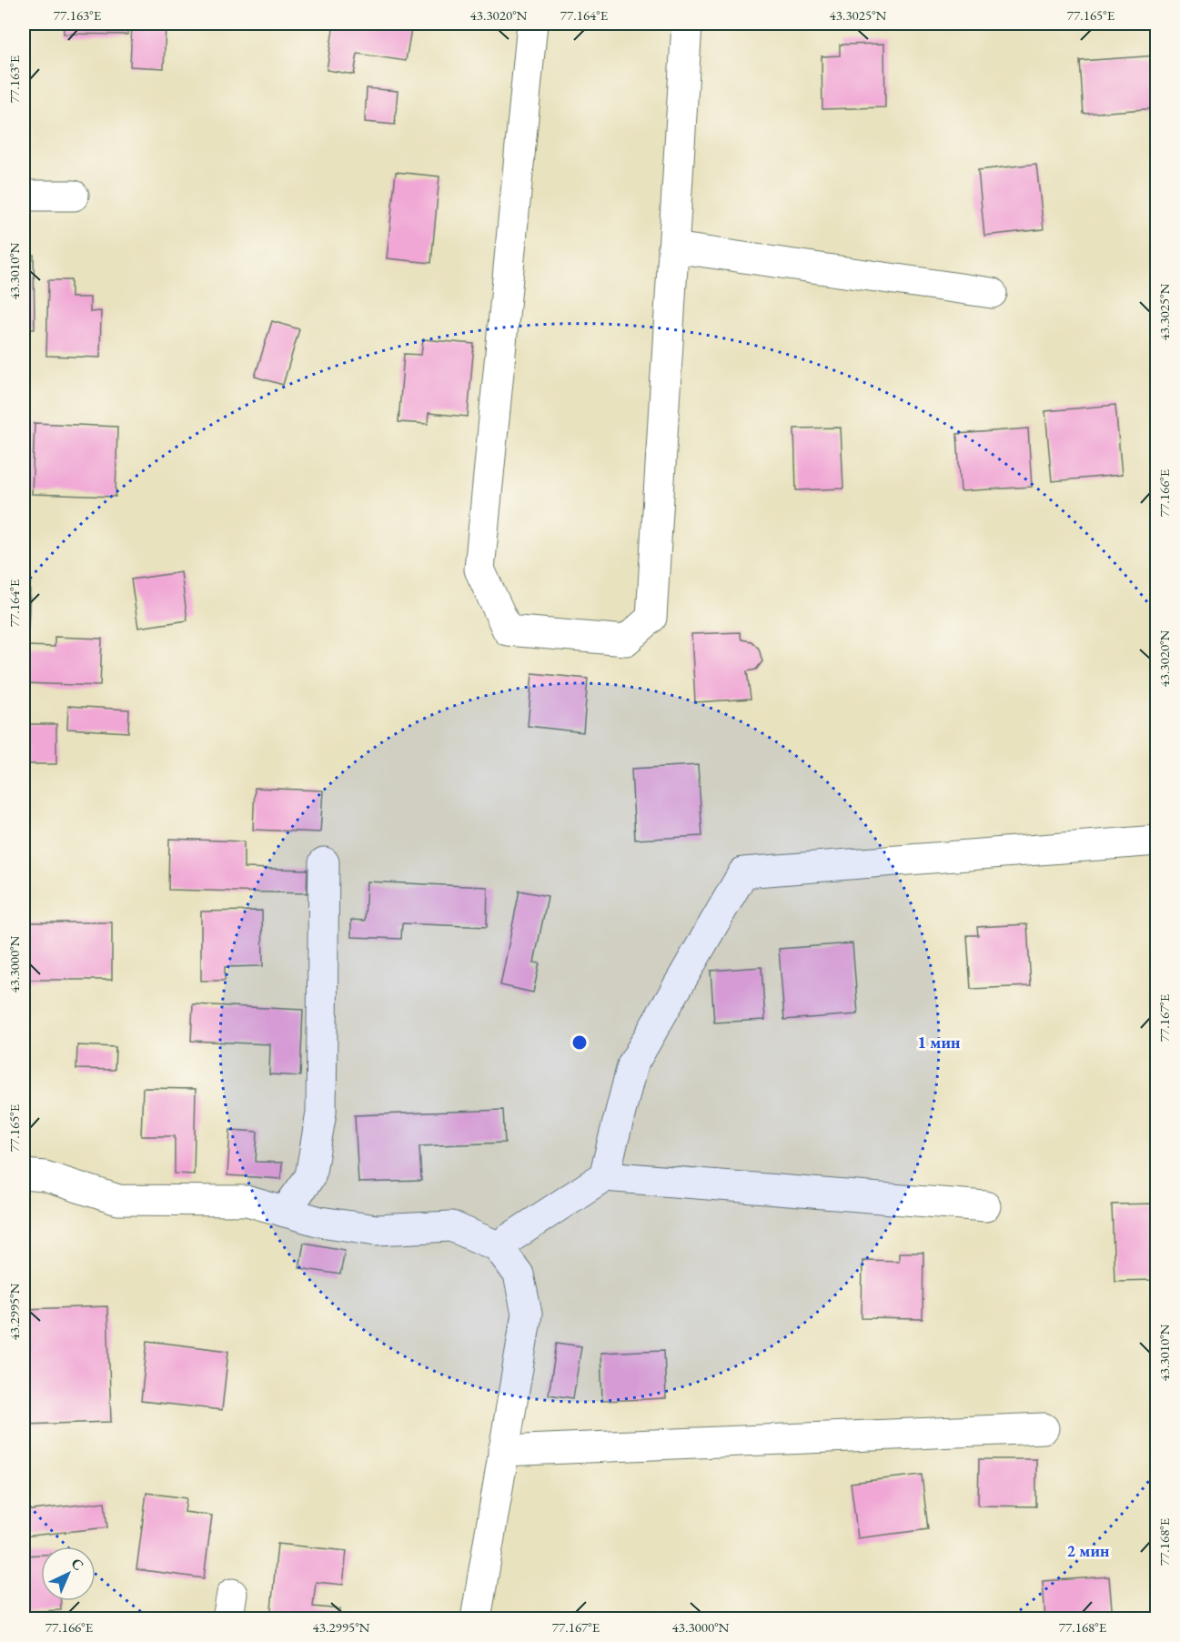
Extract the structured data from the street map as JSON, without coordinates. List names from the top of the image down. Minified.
{"north":"top right","coordinates":["77.163°E","43.3020°N","77.164°E","43.3025°N","77.165°E","43.3010°N","77.166°E","43.3000°N","77.167°E","43.2995°N","77.168°E"],"rings":["1 мин","2 мин"]}
